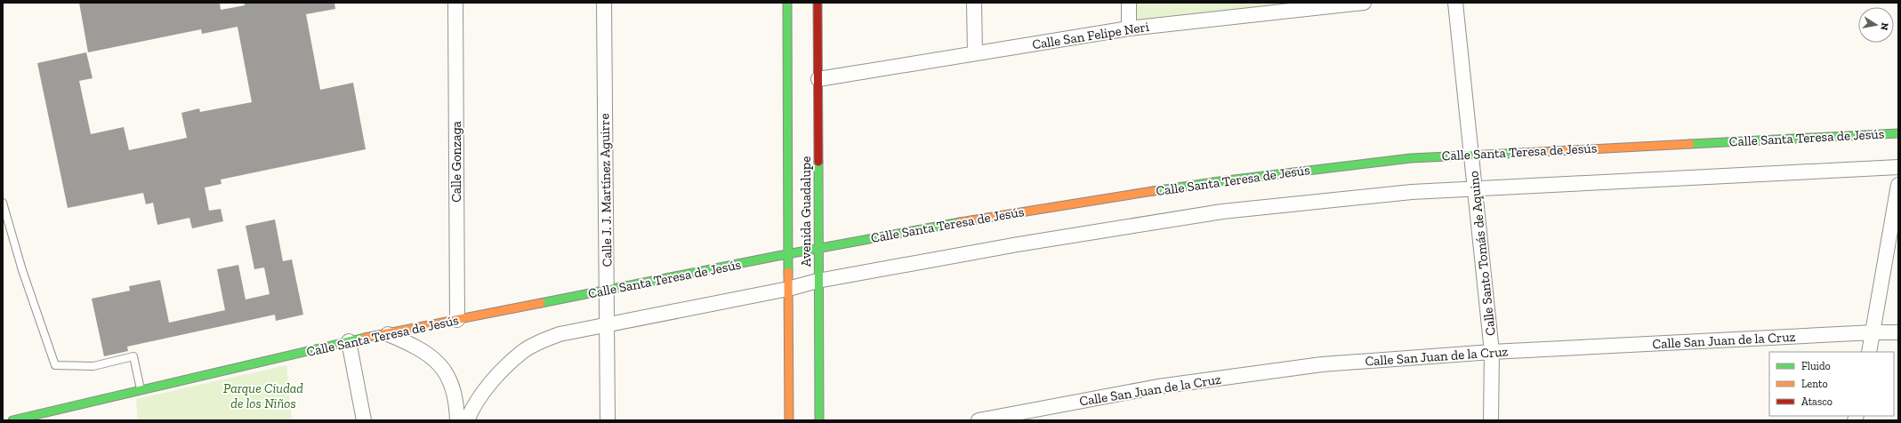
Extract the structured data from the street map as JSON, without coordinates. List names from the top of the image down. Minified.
{"streets":{"street":["Calle San Felipe Neri","Calle Santa Teresa de Jesús","Calle Gonzaga","Calle J. J. Martínez Aguirre","Avenida Guadalupe","Calle Santo Tomás de Aquino","Calle San Juan de la Cruz"]},"crossings":[["Calle San Felipe Neri","Avenida Guadalupe"],["Calle Santa Teresa de Jesús","Calle Gonzaga"],["Calle Santa Teresa de Jesús","Calle J. J. Martínez Aguirre"],["Calle Santa Teresa de Jesús","Avenida Guadalupe"],["Calle Santa Teresa de Jesús","Calle Santo Tomás de Aquino"],["Calle Santo Tomás de Aquino","Calle San Juan de la Cruz"]],"parks":["Parque Ciudad de los Niños"],"legend":["Fluido","Lento","Atasco"],"north":"right"}
